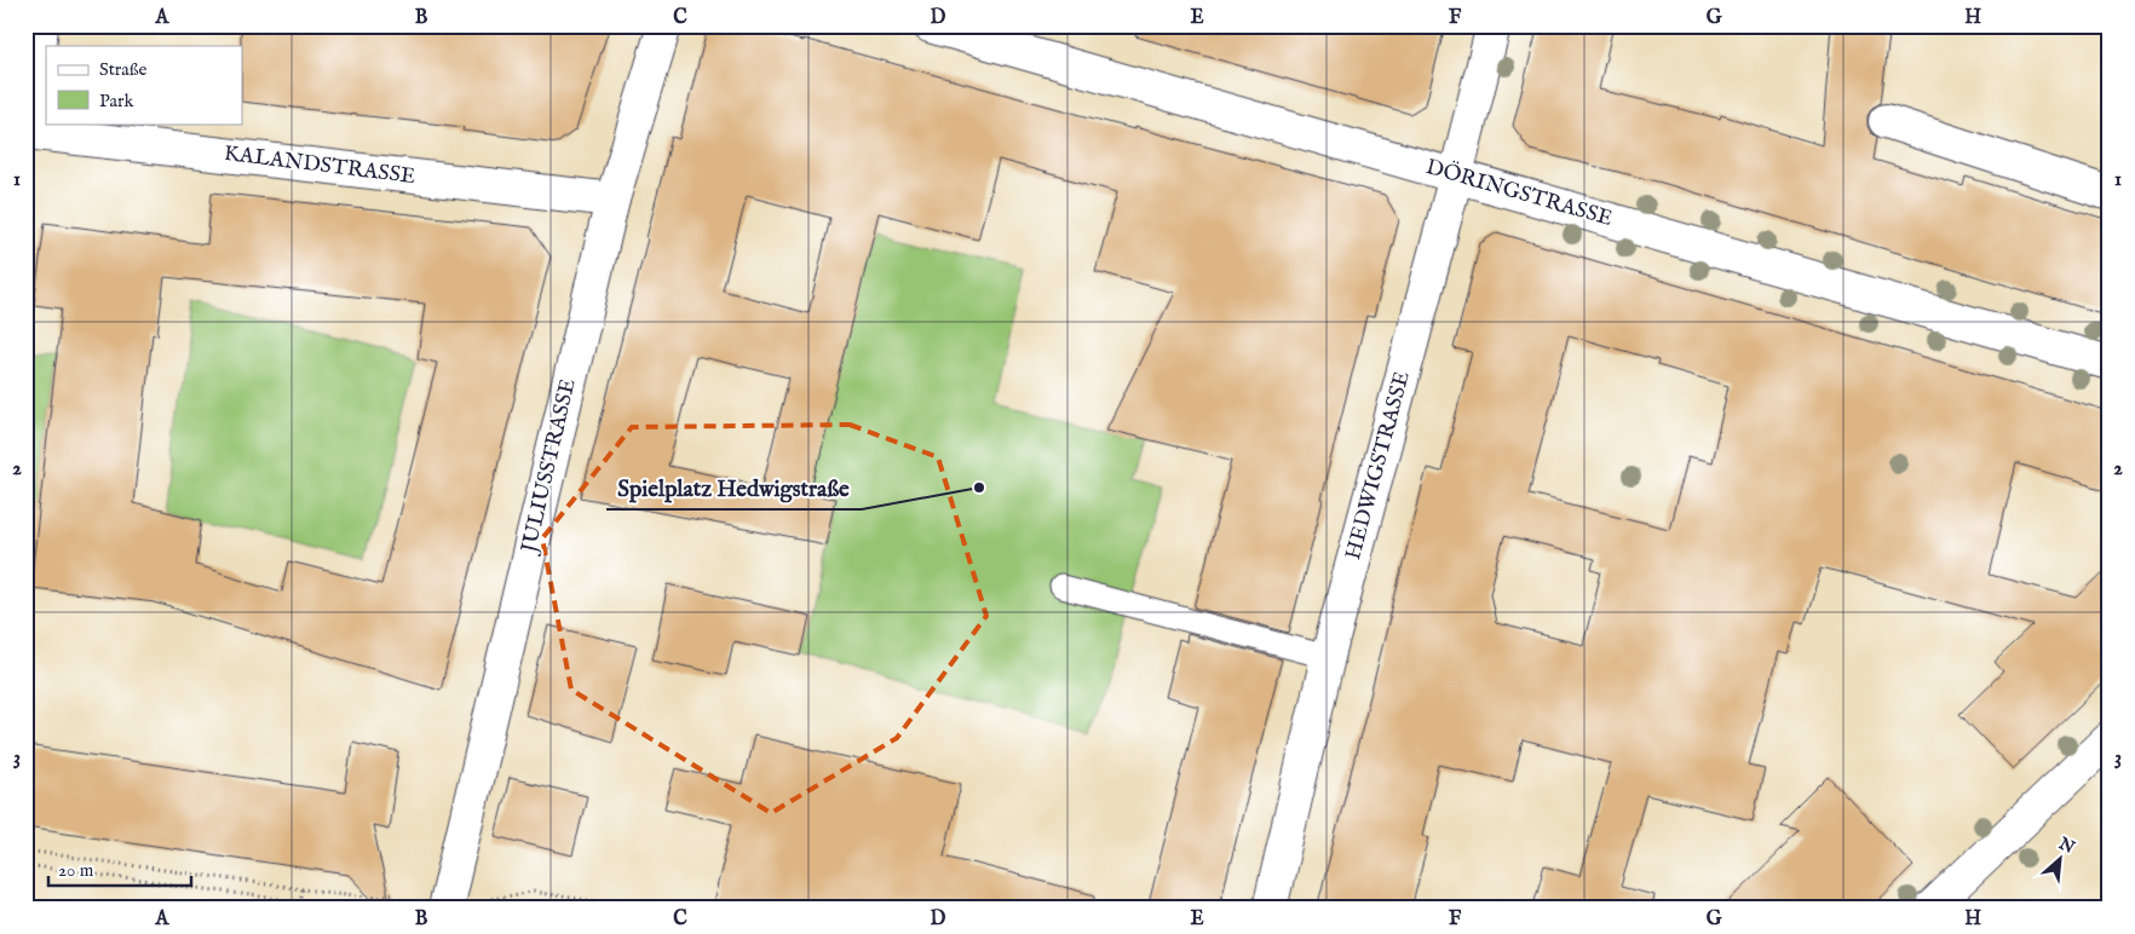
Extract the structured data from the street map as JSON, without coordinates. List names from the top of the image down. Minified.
{"streets":{"street":["KALANDSTRASSE","DÖRINGSTRASSE","JULIUSSTRASSE","HEDWIGSTRASSE"]},"crossings":[["KALANDSTRASSE","JULIUSSTRASSE"],["DÖRINGSTRASSE","HEDWIGSTRASSE"]],"places":["Spielplatz Hedwigstraße"],"legend":["Straße","Park"],"scale_bar":"20 m","north":"top right","grid":{"columns":["A","B","C","D","E","F","G","H"],"rows":["1","2","3"]}}
